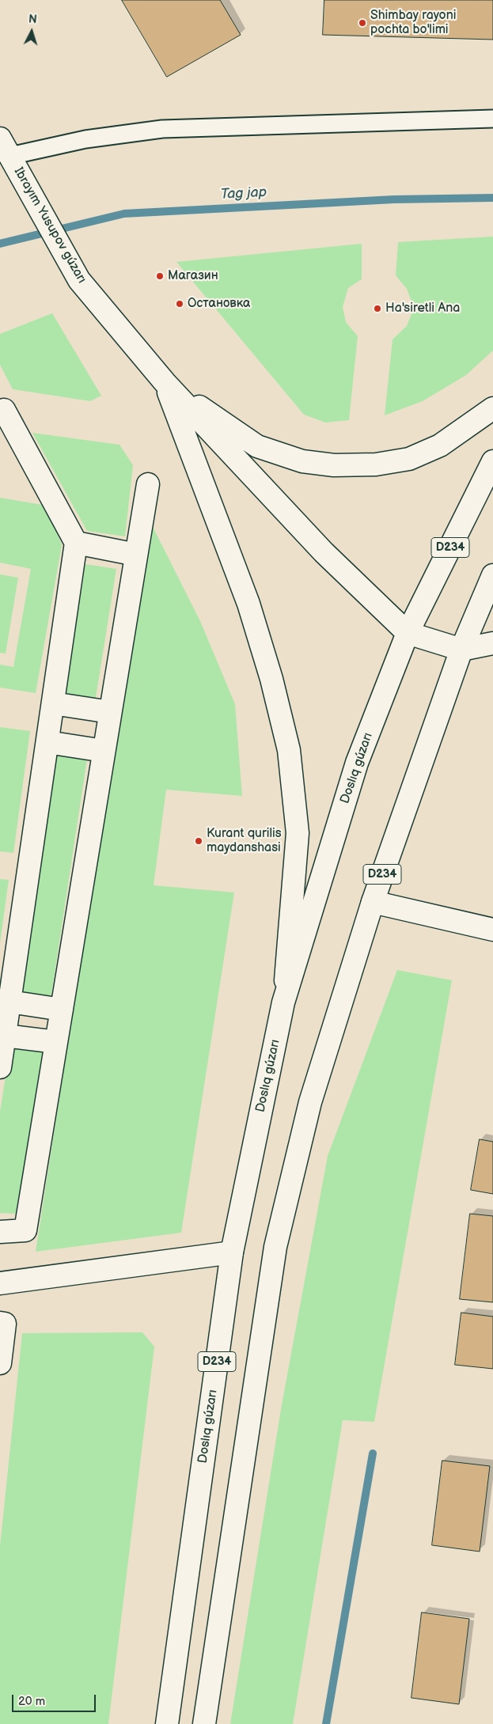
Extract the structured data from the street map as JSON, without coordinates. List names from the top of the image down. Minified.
{"streets":{"main road":["Ibrayım Yusupov gúzarı","D234","Doslıq gúzarı"]},"water":["Tag jap"],"places":["Shimbay rayoni pochta bo'limi","Магазин","Остановка","Ha'siretli Ana","Kurant qurilis maydanshasi"],"scale_bar":"20 m","north":"top"}
